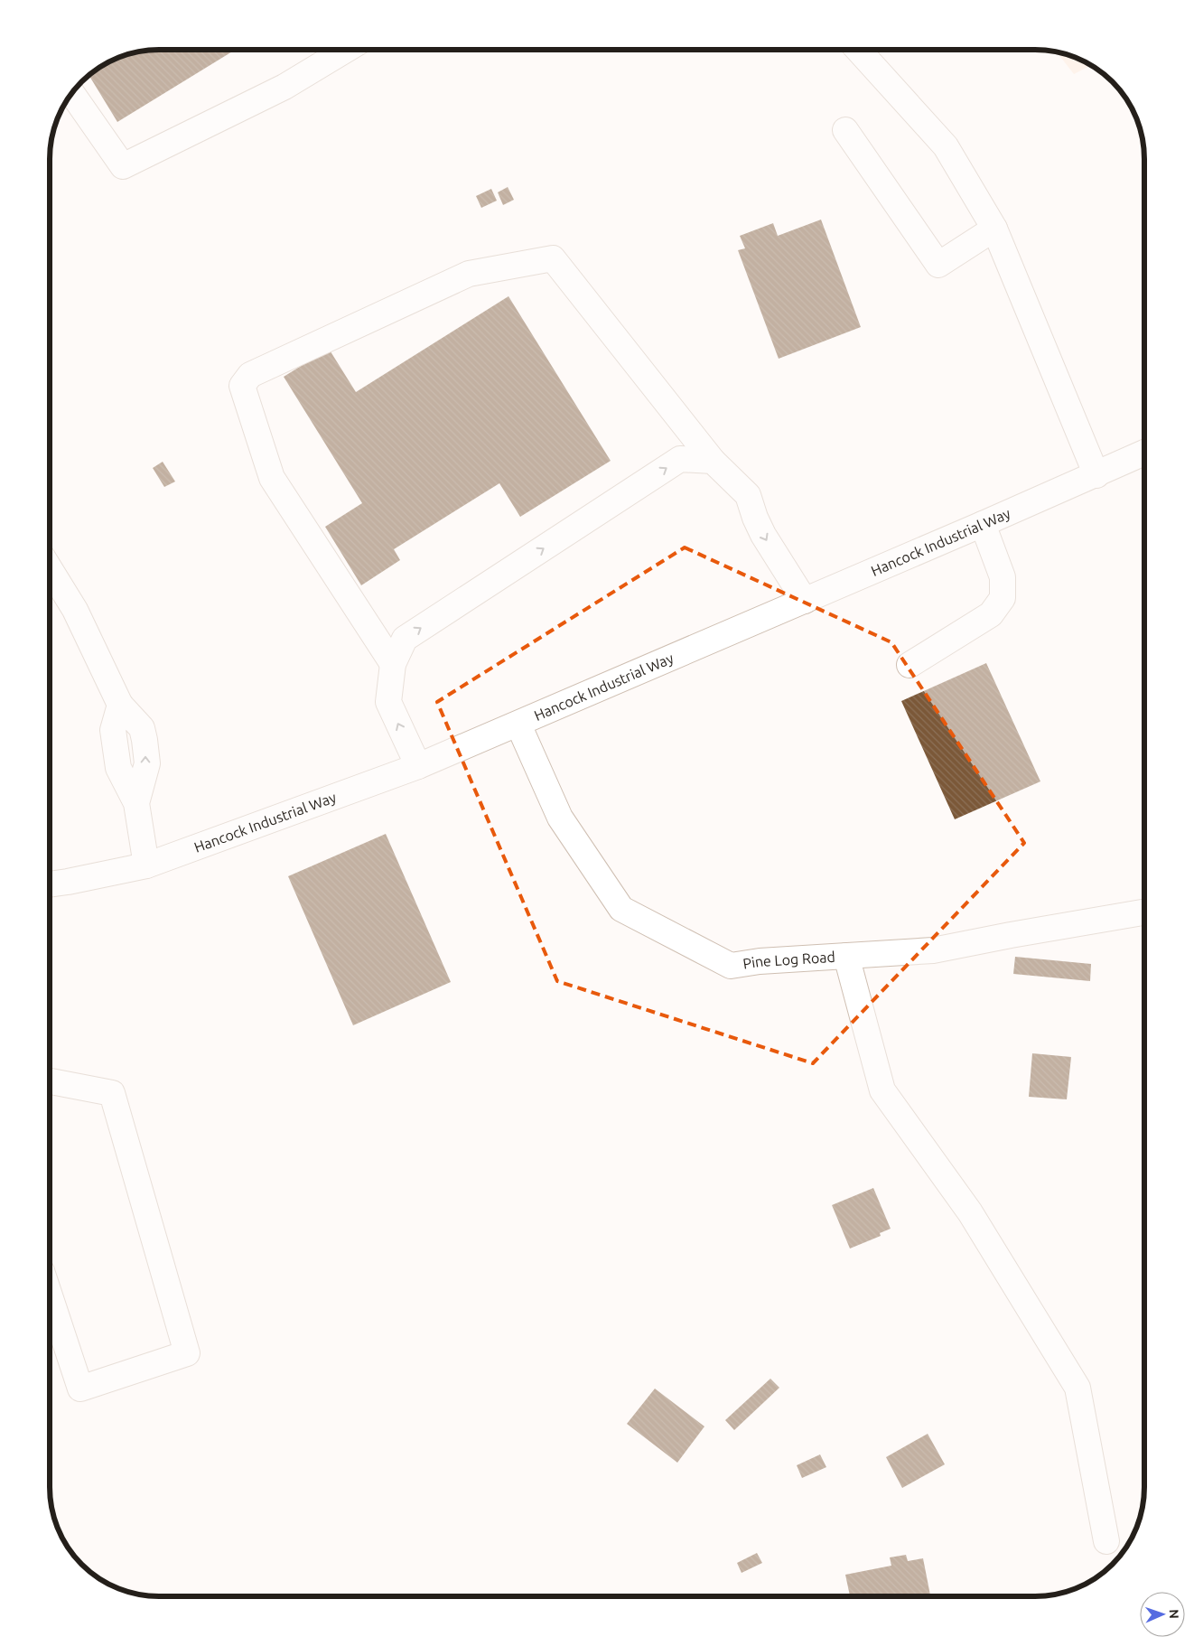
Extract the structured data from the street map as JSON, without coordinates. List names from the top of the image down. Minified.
{"streets":{"street":["Hancock Industrial Way","Pine Log Road"]},"crossings":[["Hancock Industrial Way","Pine Log Road"]],"north":"right"}
